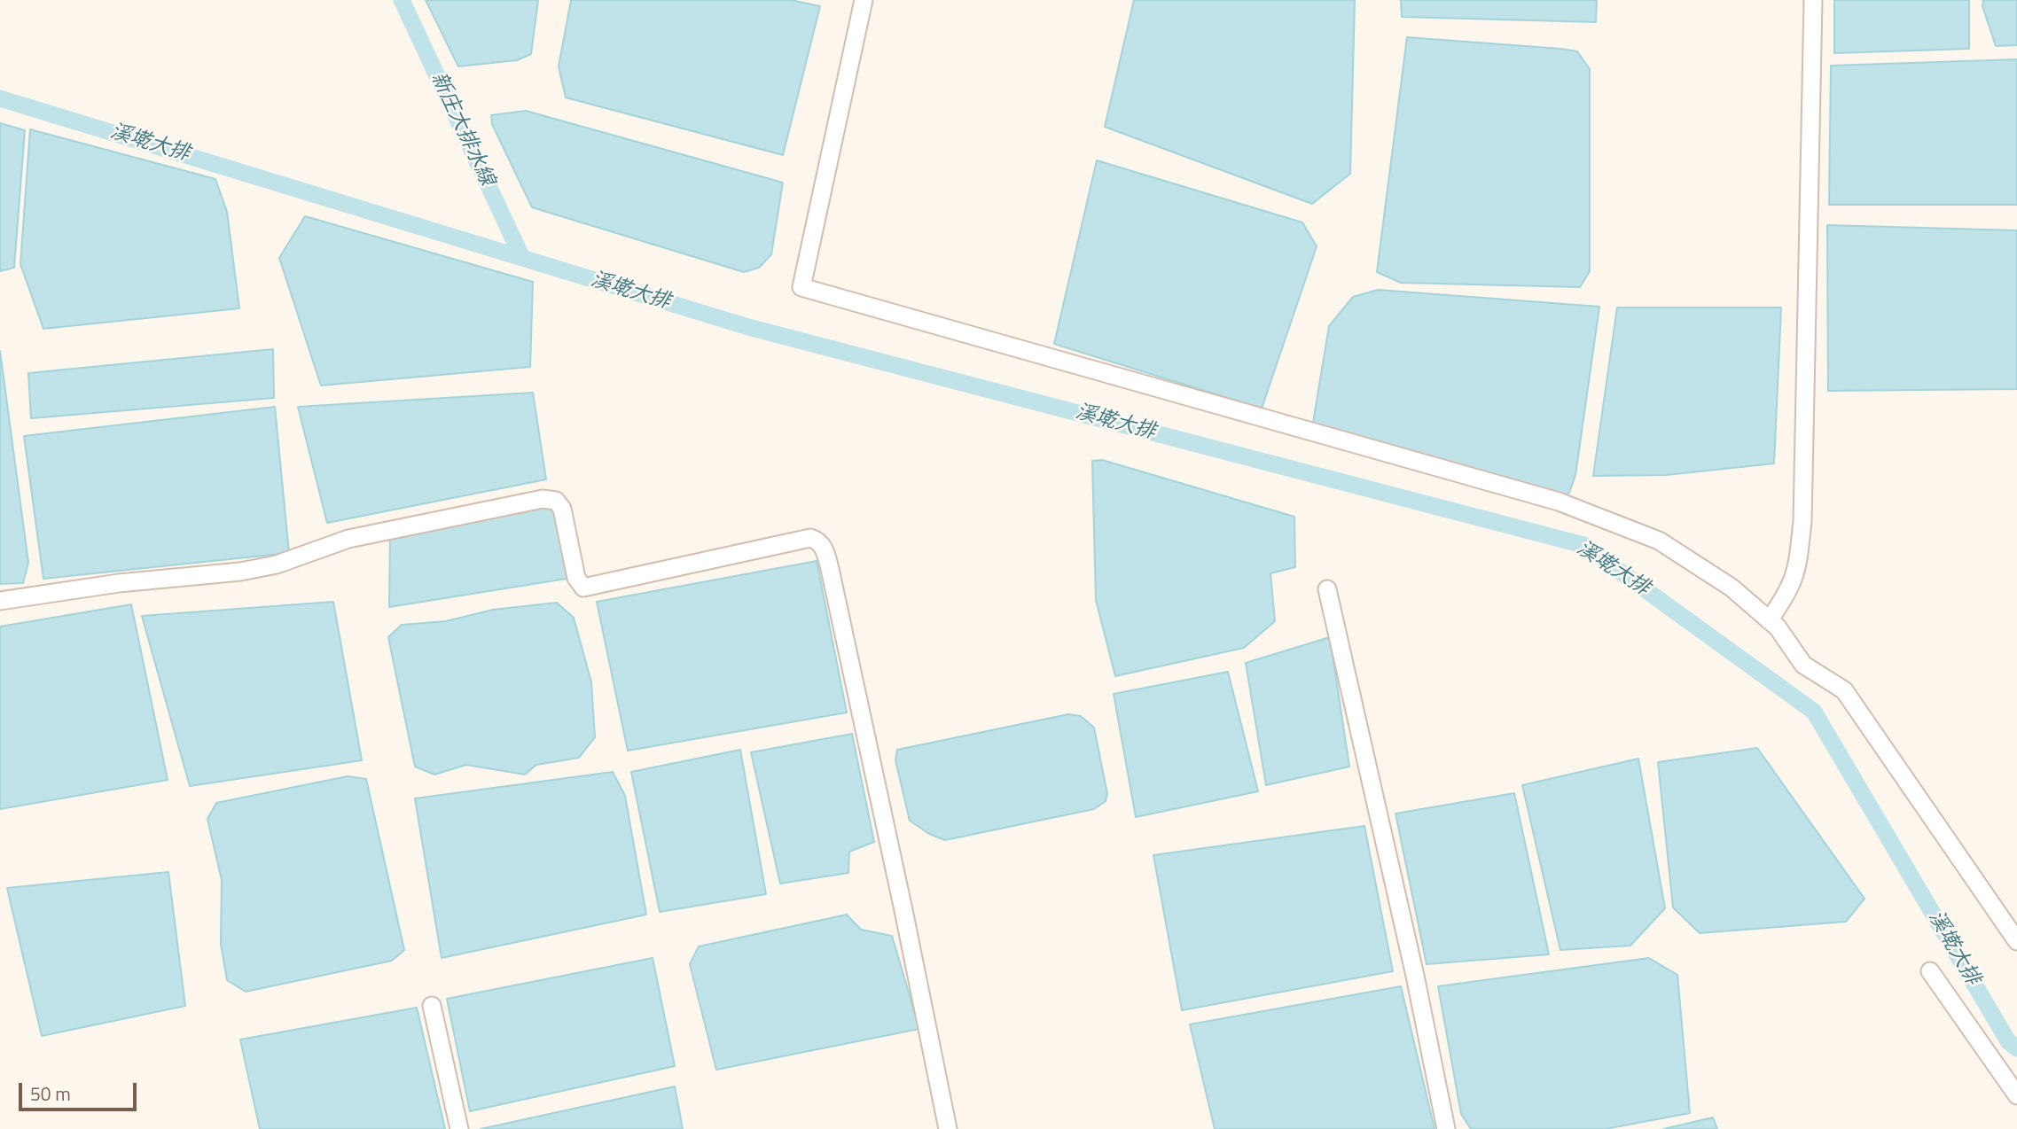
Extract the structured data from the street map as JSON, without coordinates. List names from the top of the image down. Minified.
{"water":["新庄大排水線","溪墘大排"],"scale_bar":"50 m"}
